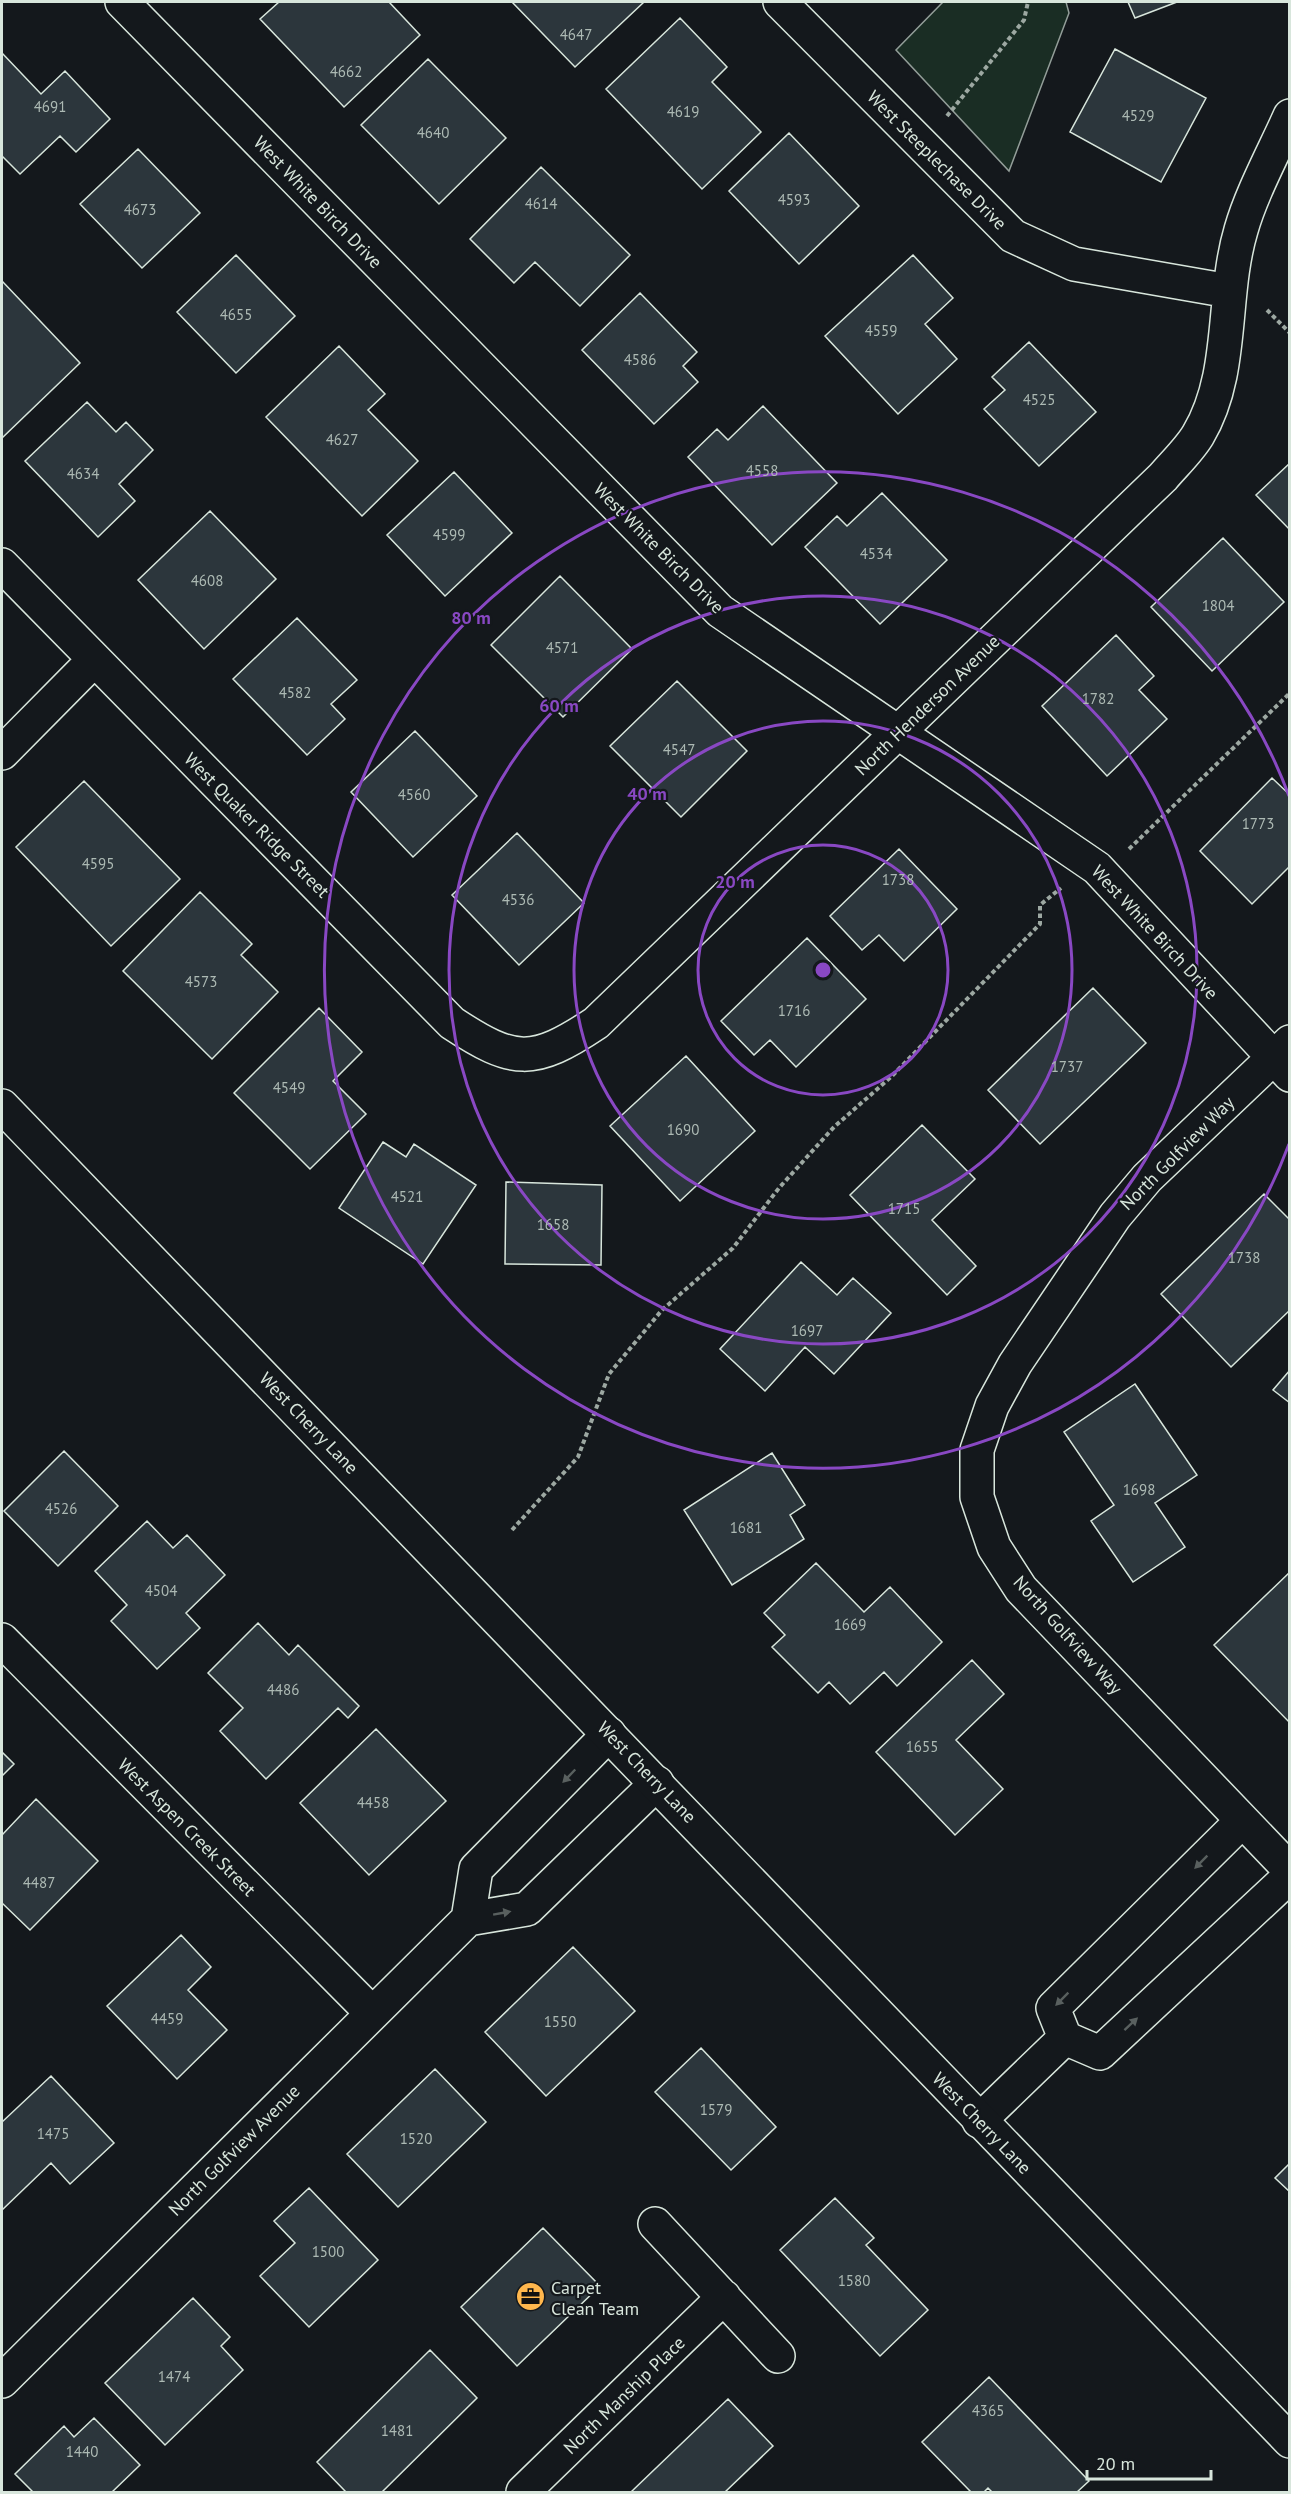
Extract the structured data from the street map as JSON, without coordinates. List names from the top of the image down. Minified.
{"streets":{"street":["West Steeplechase Drive","West White Birch Drive","North Henderson Avenue","West Quaker Ridge Street","North Golfview Way","West Cherry Lane","West Aspen Creek Street","North Golfview Avenue","North Manship Place"]},"crossings":[["West Steeplechase Drive","North Henderson Avenue"],["West White Birch Drive","North Henderson Avenue"],["West White Birch Drive","North Golfview Way"],["North Henderson Avenue","West Quaker Ridge Street"],["West Aspen Creek Street","North Golfview Avenue"]],"places":{"office":["Carpet Clean Team"]},"house_numbers":["4647","4662","4691","4619","4529","4640","4593","4614","4673","4655","4559","4586","4525","4627","4558","4634","4599","4534","4608","1804","4571","4582","1782","4547","4560","1773","4595","1738","4536","4573","1716","1737","4549","1690","4521","1715","1658","1738","1697","1698","4526","1681","4504","1669","4486","1655","4458","4487","4459","1550","1579","1475","1520","1500","1580","1474","4365","1481","1440"],"scale_bar":"20 m","rings":["80 m","60 m","40 m","20 m"]}
